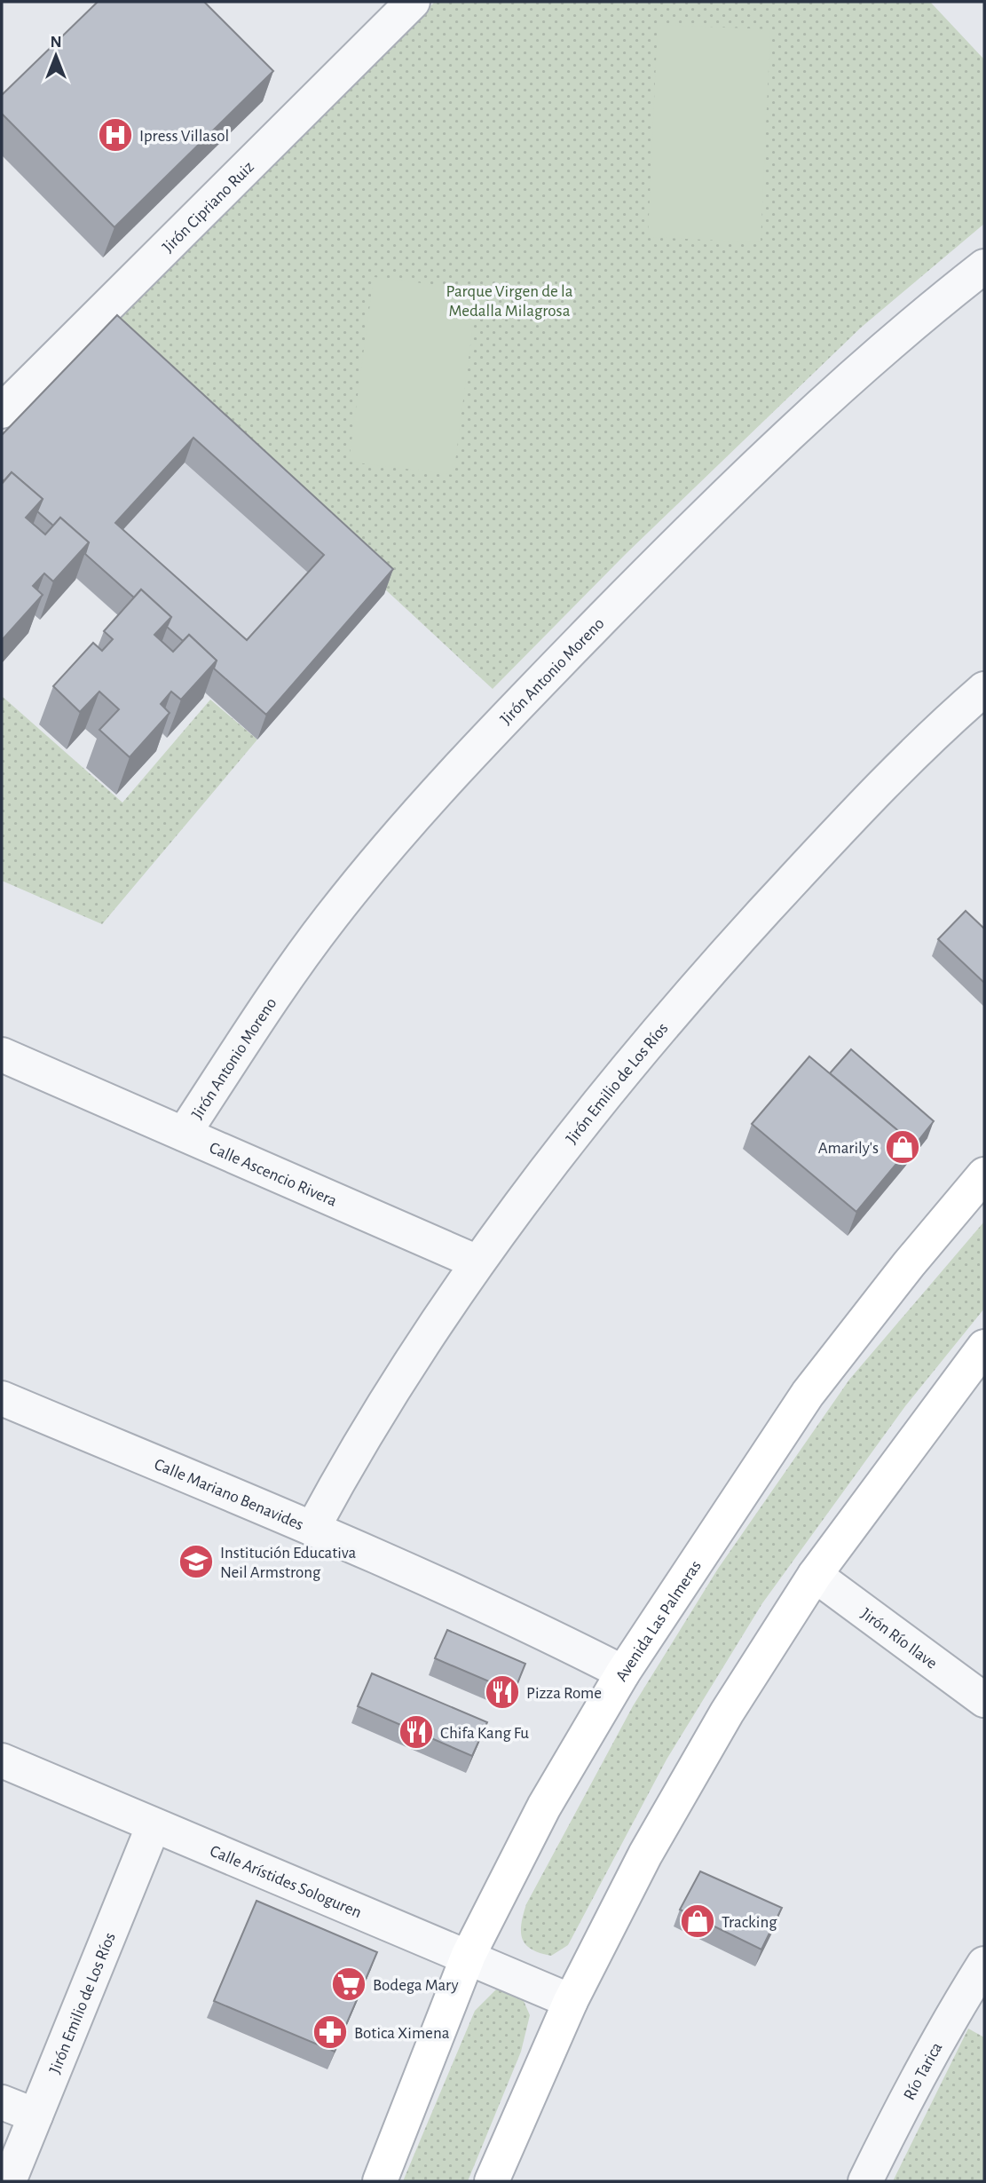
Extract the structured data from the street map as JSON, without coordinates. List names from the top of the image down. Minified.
{"streets":{"main road":["Avenida Las Palmeras"],"street":["Jirón Cipriano Ruiz","Jirón Antonio Moreno","Jirón Emilio de Los Ríos","Calle Ascencio Rivera","Calle Mariano Benavides","Jirón Río Ilave","Calle Arístides Sologuren","Río Tarica"]},"crossings":[["Jirón Antonio Moreno","Calle Ascencio Rivera"],["Jirón Emilio de Los Ríos","Calle Ascencio Rivera"],["Jirón Emilio de Los Ríos","Calle Mariano Benavides"],["Jirón Emilio de Los Ríos","Calle Arístides Sologuren"],["Calle Mariano Benavides","Avenida Las Palmeras"],["Avenida Las Palmeras","Calle Arístides Sologuren"]],"parks":["Parque Virgen de la Medalla Milagrosa"],"places":{"hospital":["Ipress Villasol"],"shop":["Amarily's","Tracking"],"school or university":["Institución Educativa Neil Armstrong"],"restaurant":["Pizza Rome","Chifa Kang Fu"],"supermarket":["Bodega Mary"],"pharmacy":["Botica Ximena"]},"north":"top"}
